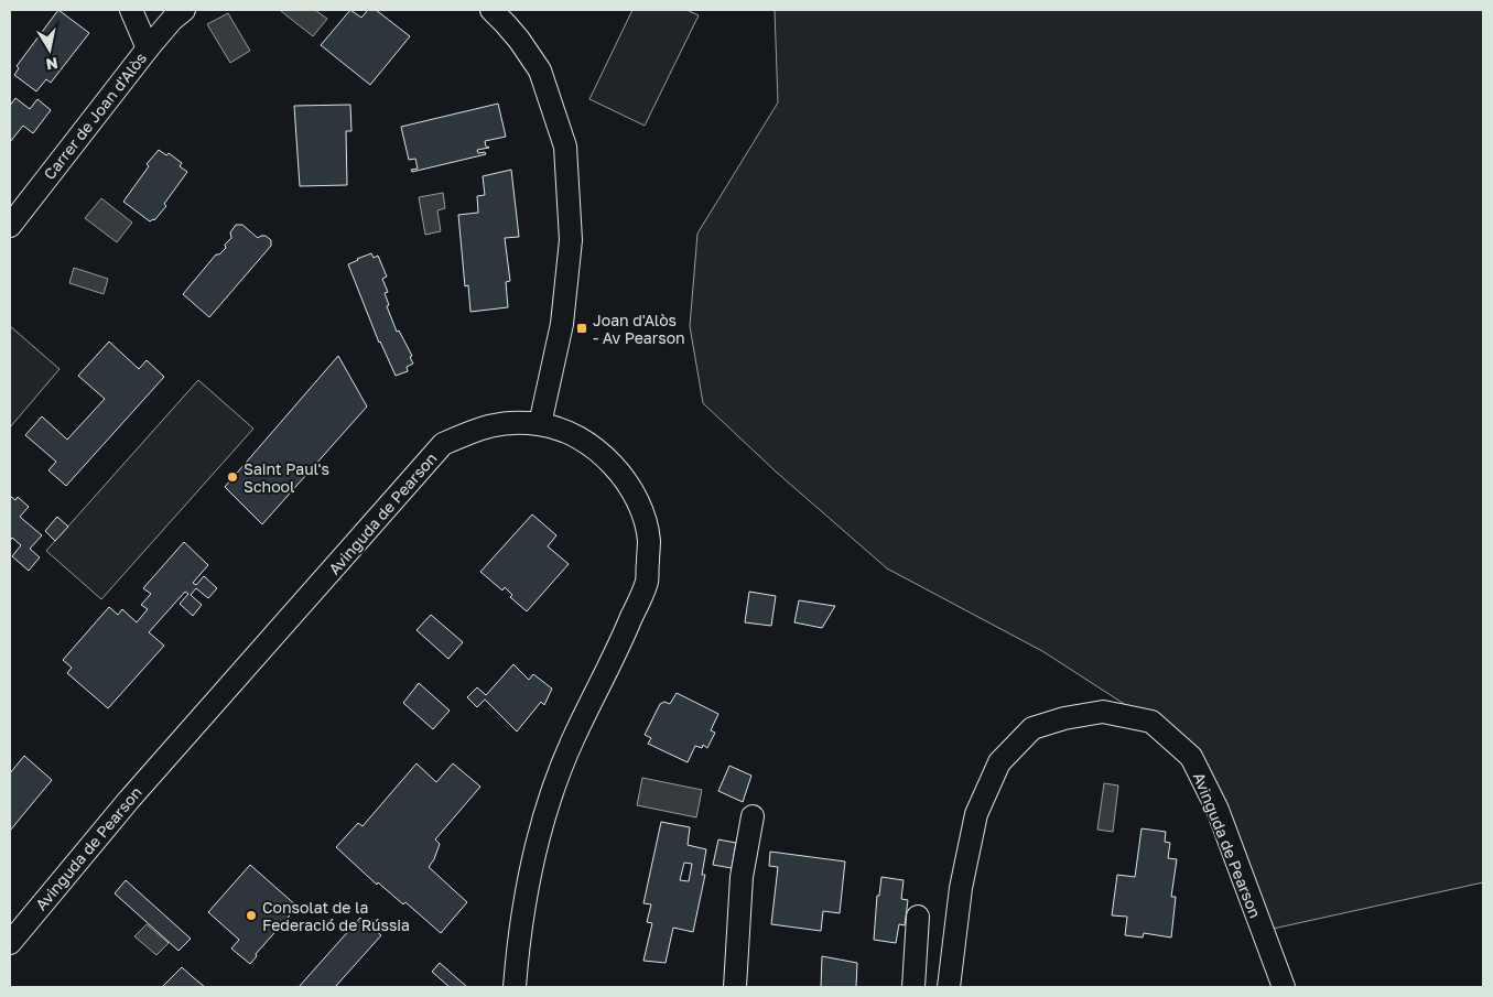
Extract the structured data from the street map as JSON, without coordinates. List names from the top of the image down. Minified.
{"streets":{"street":["Carrer de Joan d'Alòs","Avinguda de Pearson"]},"places":{"transit":["Joan d'Alòs - Av Pearson"],"other":["Saint Paul's School","Consolat de la Federació de Rússia"]},"north":"bottom"}
